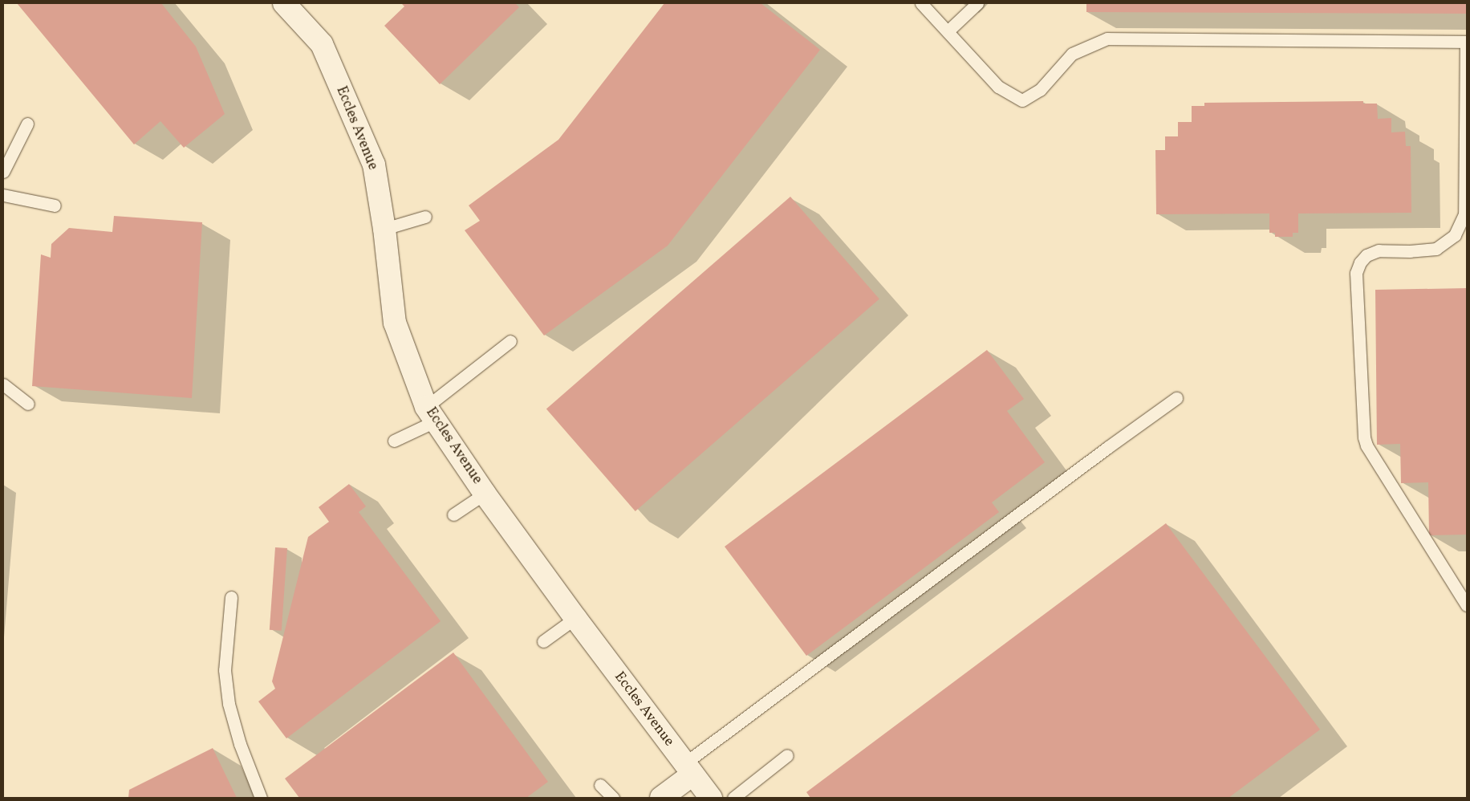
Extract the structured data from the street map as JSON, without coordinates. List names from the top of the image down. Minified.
{"streets":{"street":["Eccles Avenue"]}}
